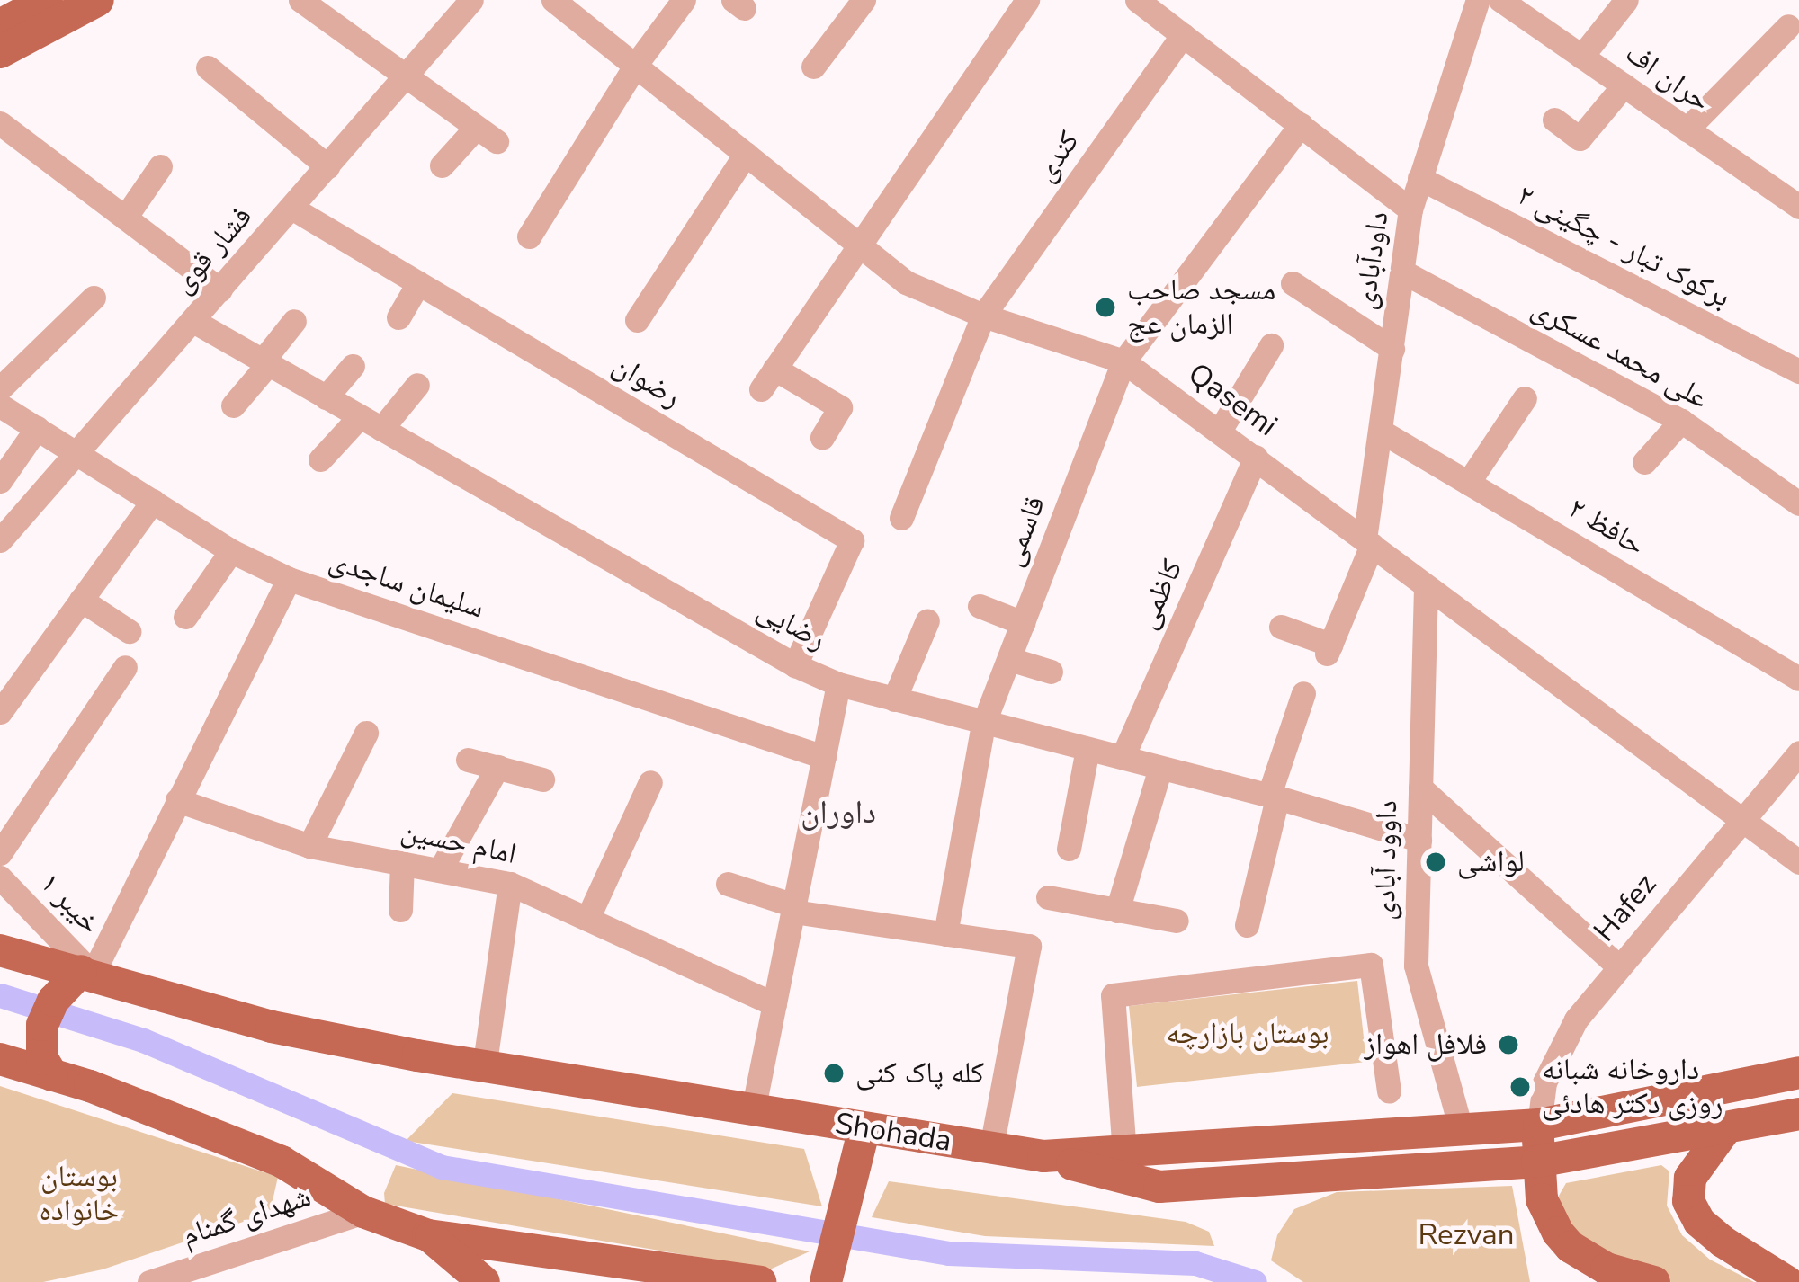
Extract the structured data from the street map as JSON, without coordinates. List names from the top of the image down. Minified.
{"streets":{"main road":["Shohada"],"street":["حران اف","کندی","برکوک تبار - چگینی ۲","فشار قوی","داودآبادی","علی محمد عسکری","رضوان","Qasemi","حافظ ۲","قاسمی","سلیمان ساجدی","کاظمی","رضایی","امام حسین","داوود آبادی","خیبر ۱","Hafez","شهدای گمنام"]},"crossings":[["کندی","Qasemi"],["برکوک تبار - چگینی ۲","داودآبادی"],["فشار قوی","رضوان"],["فشار قوی","سلیمان ساجدی"],["فشار قوی","رضایی"],["داودآبادی","علی محمد عسکری"],["داودآبادی","Qasemi"],["داودآبادی","حافظ ۲"],["رضوان","رضایی"],["Qasemi","قاسمی"],["Qasemi","کاظمی"],["Qasemi","داوود آبادی"],["Qasemi","Hafez"],["قاسمی","رضایی"],["کاظمی","رضایی"],["رضایی","داوود آبادی"],["خیبر ۱","Shohada"]],"districts":["داوران"],"parks":["بوستان بازارچه","بوستان خانواده","Rezvan"],"places":["مسجد صاحب الزمان عج","لواشی","فلافل اهواز","کله پاک کنی","داروخانه شبانه روزی دکتر هادئی"]}
